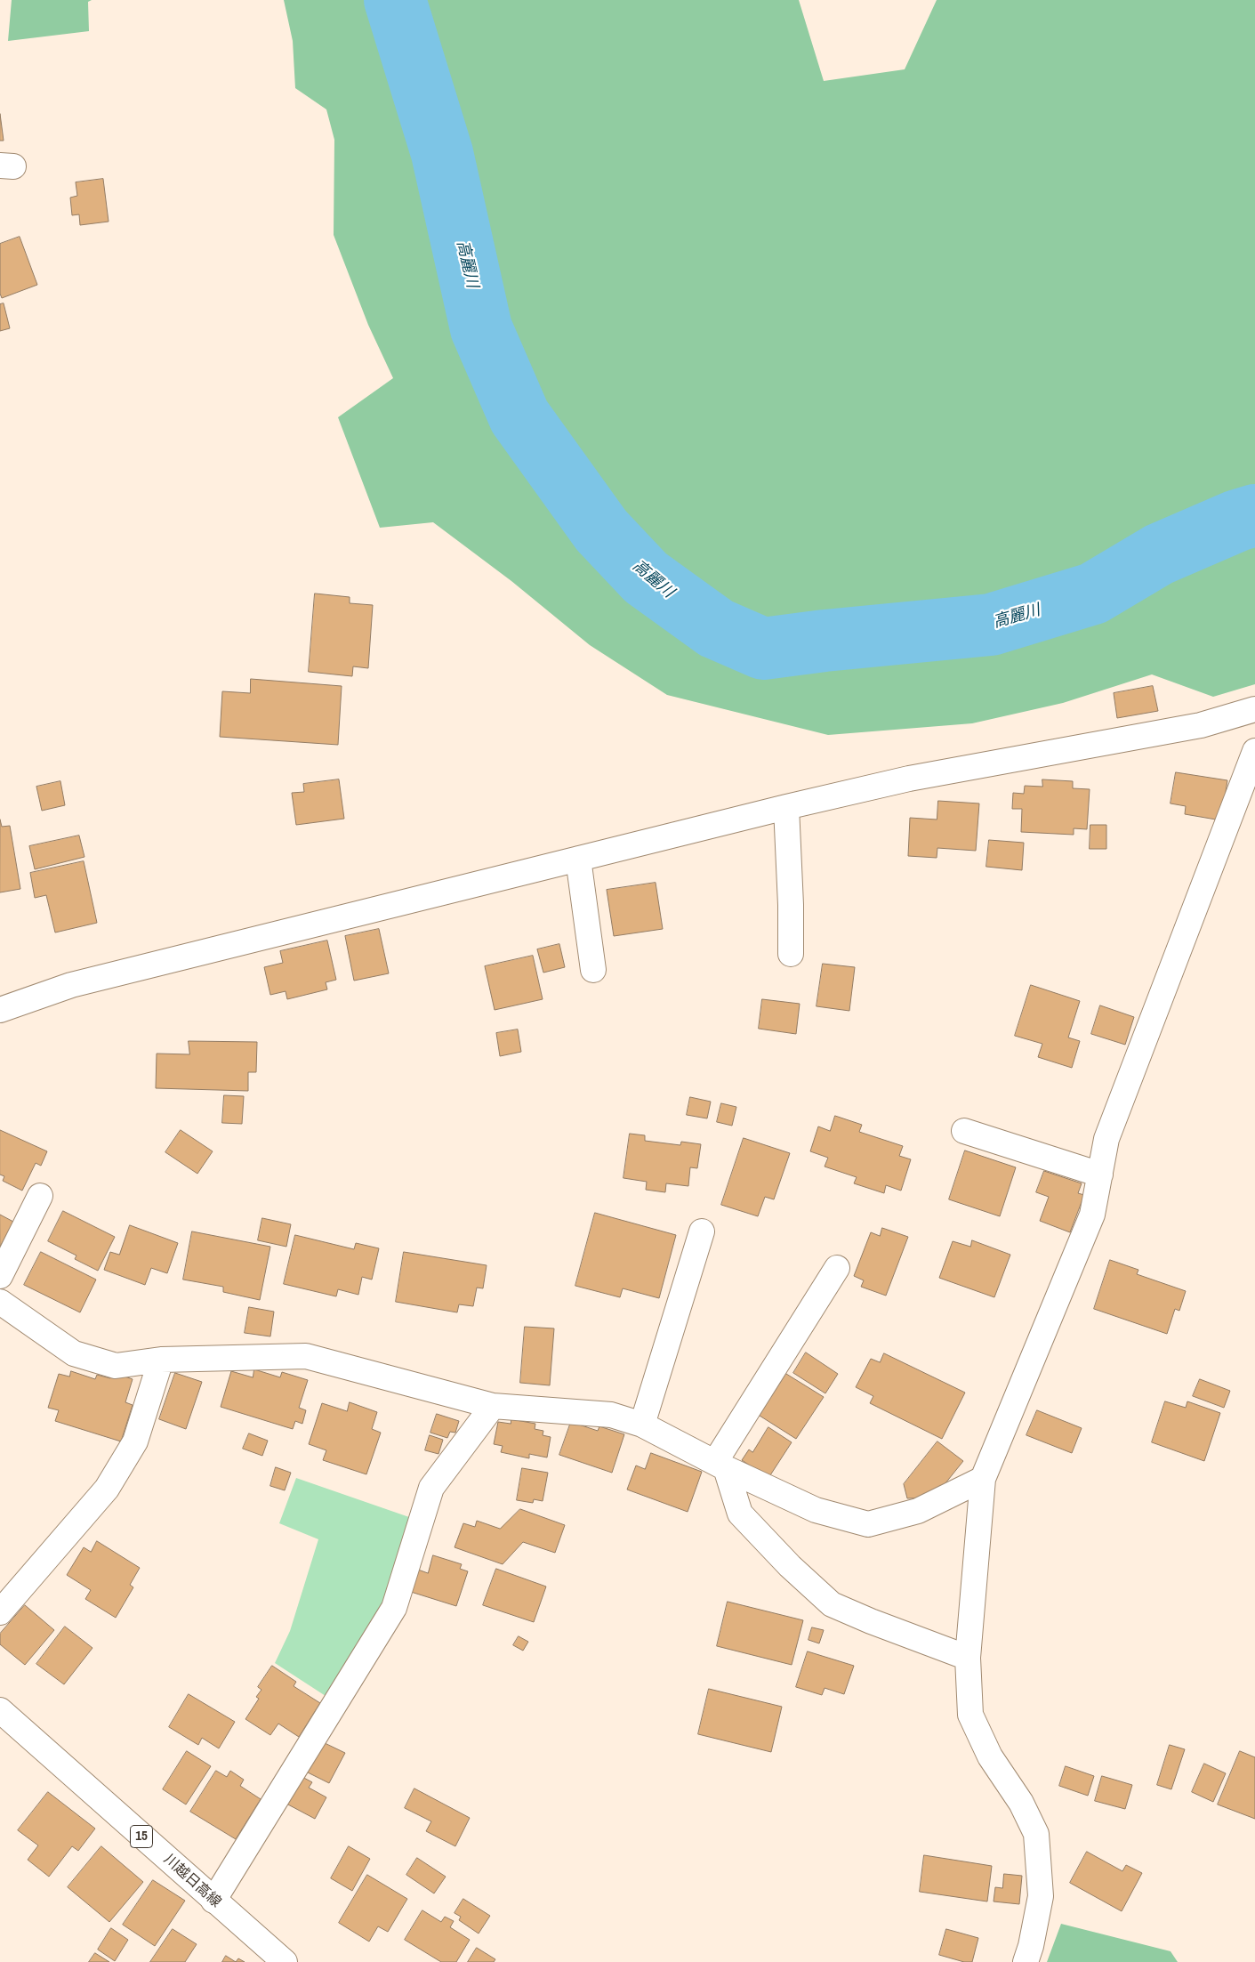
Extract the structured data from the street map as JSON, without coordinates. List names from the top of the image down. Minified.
{"streets":{"street":["15","川越日高線"]},"water":["高麗川"]}
